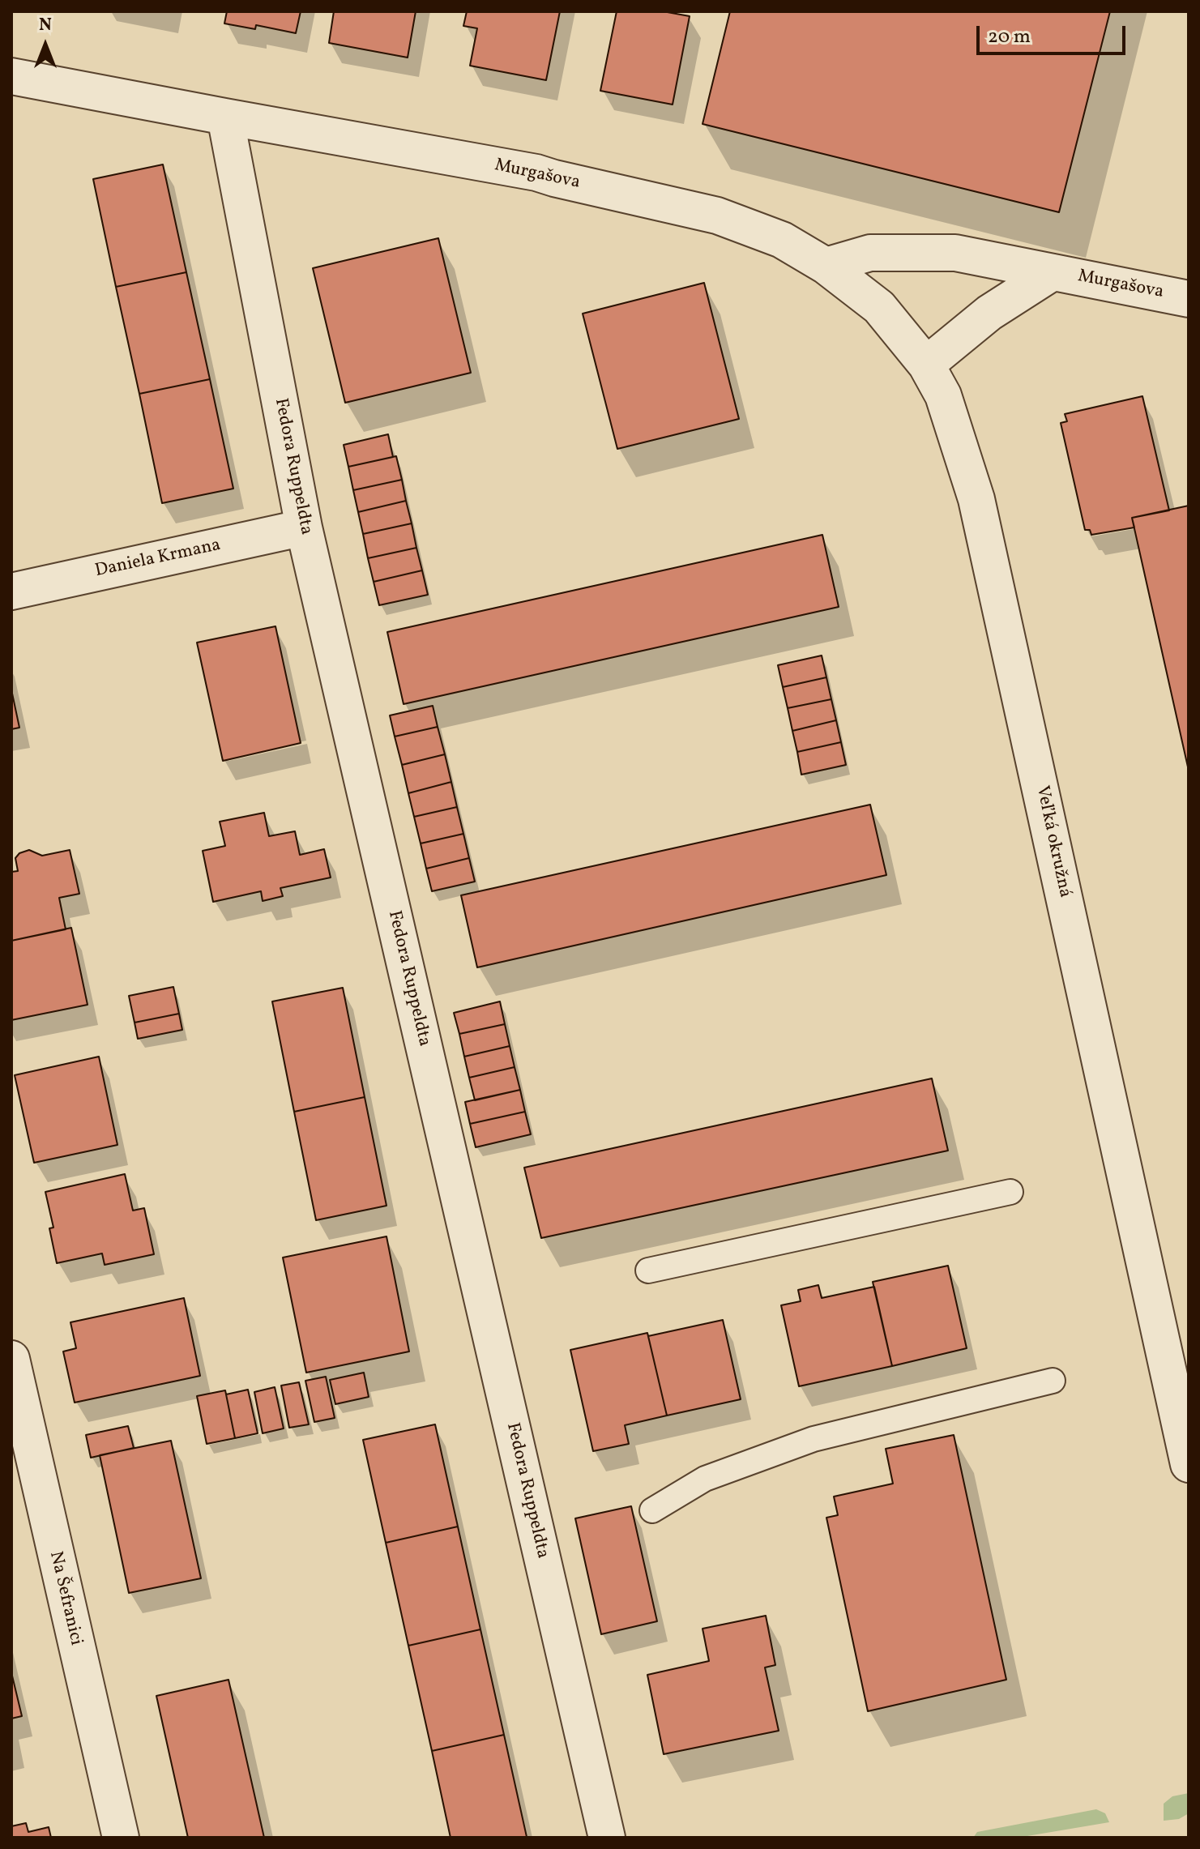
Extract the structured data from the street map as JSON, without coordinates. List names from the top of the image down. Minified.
{"streets":{"street":["Murgašova","Fedora Ruppeldta","Daniela Krmana","Veľká okružná","Na Šefranici"]},"crossings":[["Murgašova","Fedora Ruppeldta"],["Murgašova","Veľká okružná"],["Fedora Ruppeldta","Daniela Krmana"]],"scale_bar":"20 m","north":"top"}
